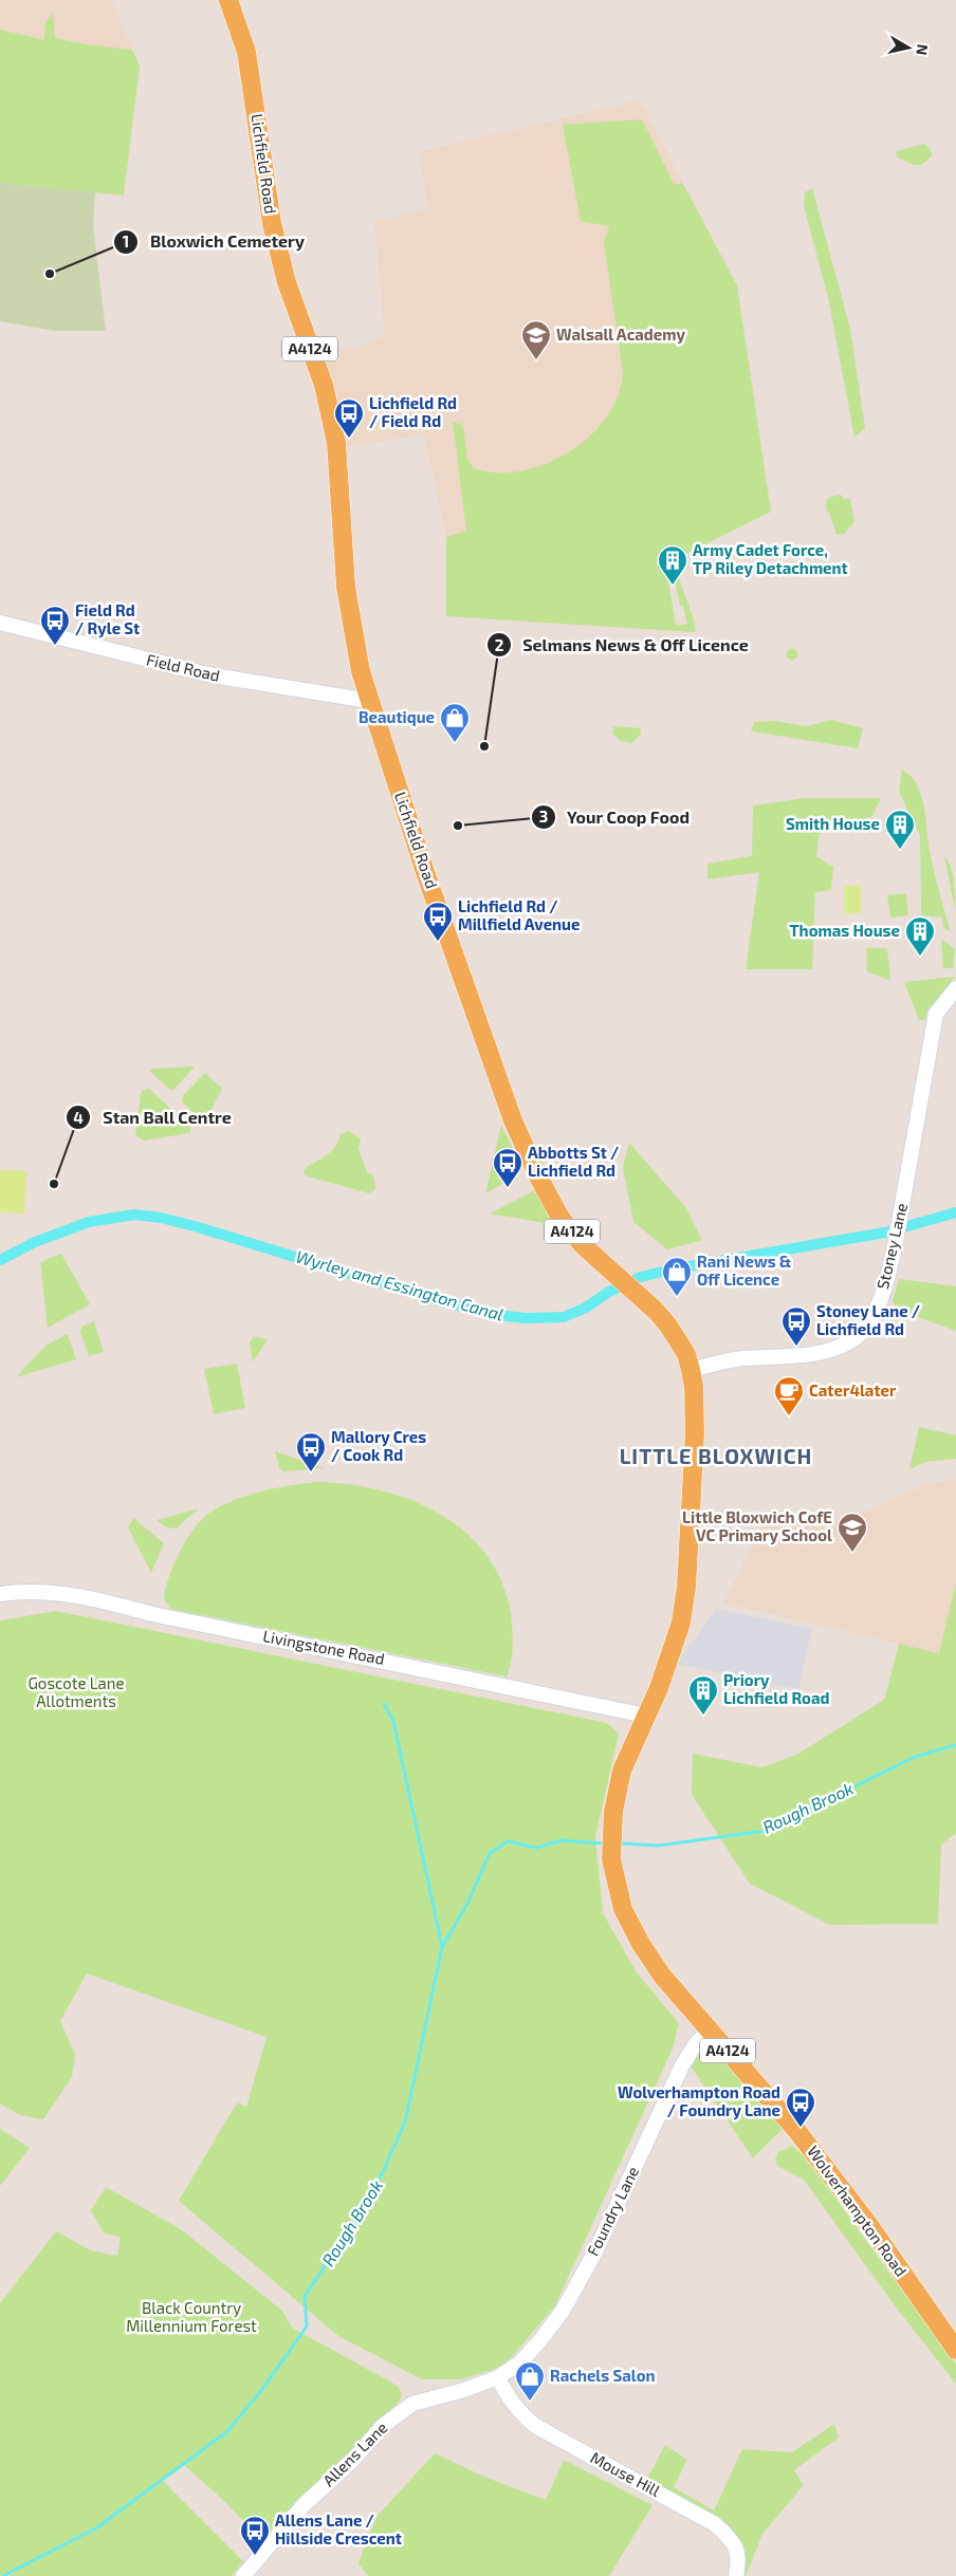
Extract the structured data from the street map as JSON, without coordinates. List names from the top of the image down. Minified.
{"streets":{"main road":["Lichfield Road","A4124","Wolverhampton Road"],"street":["Field Road","Stoney Lane","Livingstone Road","Foundry Lane","Allens Lane","Mouse Hill"]},"crossings":[["Lichfield Road","Field Road"],["Lichfield Road","Stoney Lane"],["Lichfield Road","Livingstone Road"],["Lichfield Road","Wolverhampton Road"],["Livingstone Road","Wolverhampton Road"],["Foundry Lane","Wolverhampton Road"],["Foundry Lane","Allens Lane"],["Foundry Lane","Mouse Hill"],["Allens Lane","Mouse Hill"]],"districts":["LITTLE BLOXWICH"],"water":["Wyrley and Essington Canal","Rough Brook"],"parks":["Goscote Lane Allotments","Black Country Millennium Forest"],"places":{"other":["Bloxwich Cemetery","Selmans News & Off Licence","Your Coop Food","Stan Ball Centre"],"school or university":["Walsall Academy","Little Bloxwich CofE VC Primary School"],"bus stop":["Lichfield Rd / Field Rd","Field Rd / Ryle St","Lichfield Rd / Millfield Avenue","Abbotts St / Lichfield Rd","Stoney Lane / Lichfield Rd","Mallory Cres / Cook Rd","Wolverhampton Road / Foundry Lane","Allens Lane / Hillside Crescent"],"building":["Army Cadet Force, TP Riley Detachment","Smith House","Thomas House","Priory Lichfield Road"],"shop":["Beautique","Rani News & Off Licence","Rachels Salon"],"cafe":["Cater4later"]},"north":"right"}
